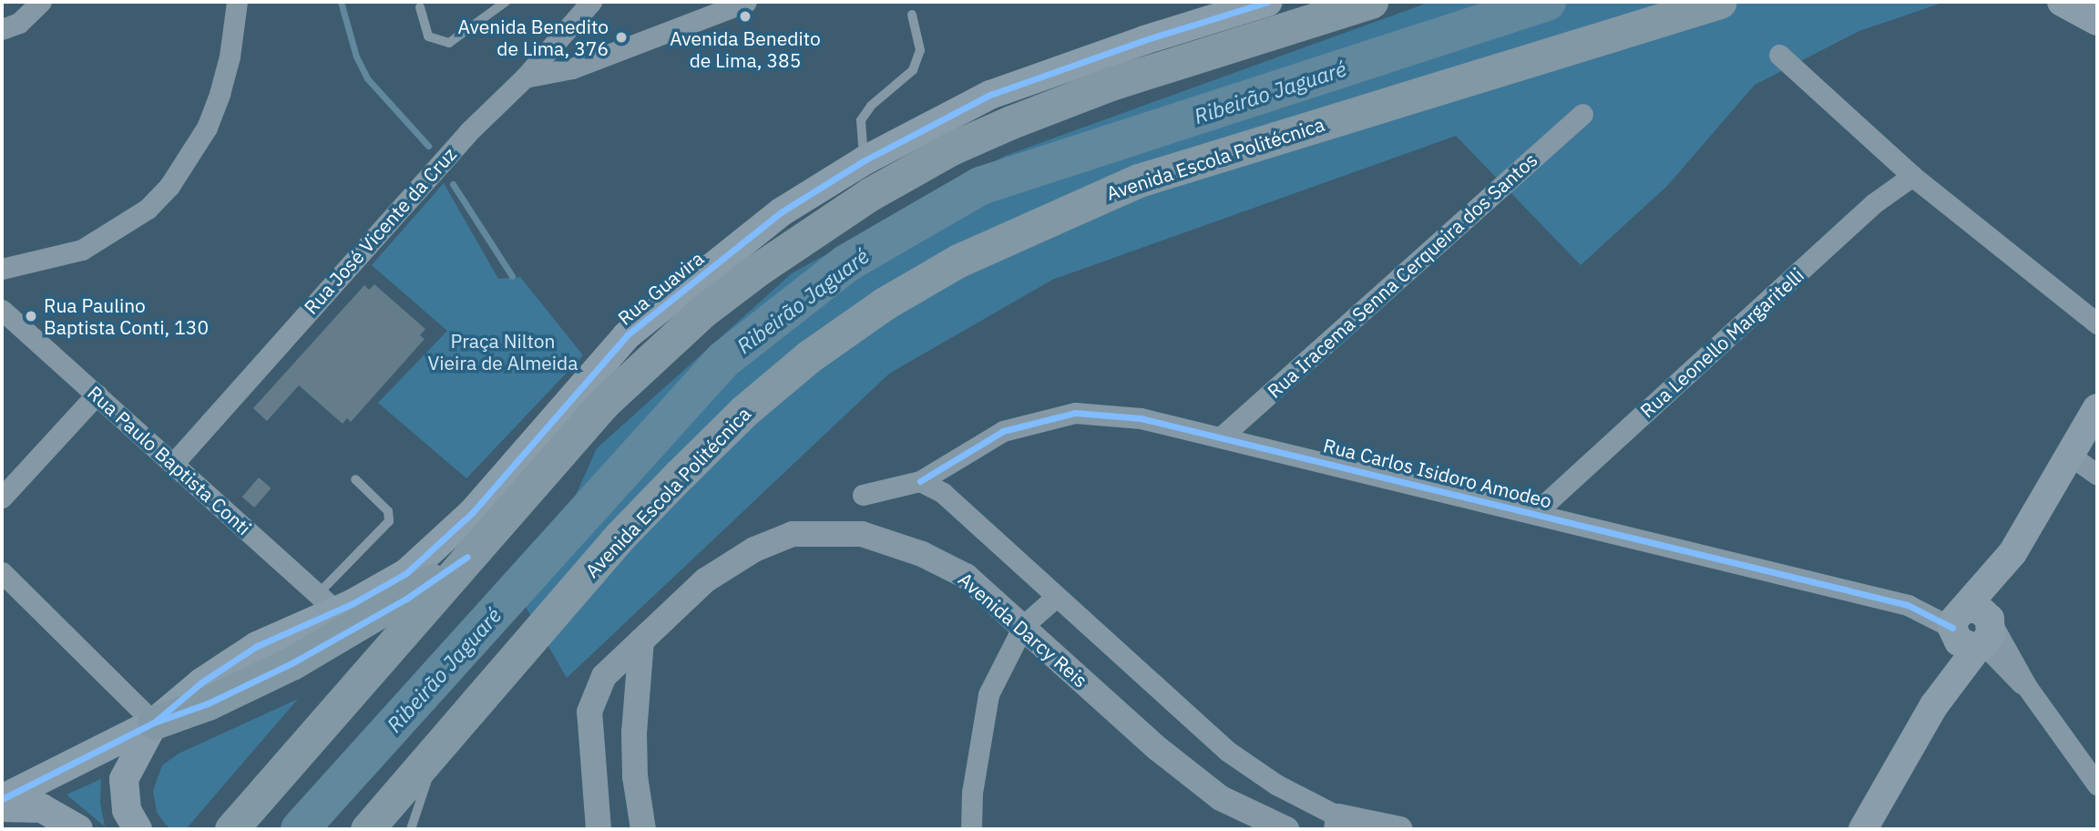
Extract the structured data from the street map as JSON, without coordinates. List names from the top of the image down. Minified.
{"streets":{"highway":["Avenida Escola Politécnica"],"main road":["Rua Guavira"],"street":["Rua José Vicente da Cruz","Rua Iracema Senna Cerqueira dos Santos","Rua Leonello Margaritelli","Rua Paulo Baptista Conti","Rua Carlos Isidoro Amodeo","Avenida Darcy Reis"]},"crossings":[["Rua José Vicente da Cruz","Rua Paulo Baptista Conti"],["Rua Iracema Senna Cerqueira dos Santos","Rua Carlos Isidoro Amodeo"],["Rua Guavira","Rua Paulo Baptista Conti"],["Rua Leonello Margaritelli","Rua Carlos Isidoro Amodeo"]],"water":["Ribeirão Jaguaré"],"parks":["Praça Nilton Vieira de Almeida"],"places":["Avenida Benedito de Lima, 385","Avenida Benedito de Lima, 376","Rua Paulino Baptista Conti, 130"]}
